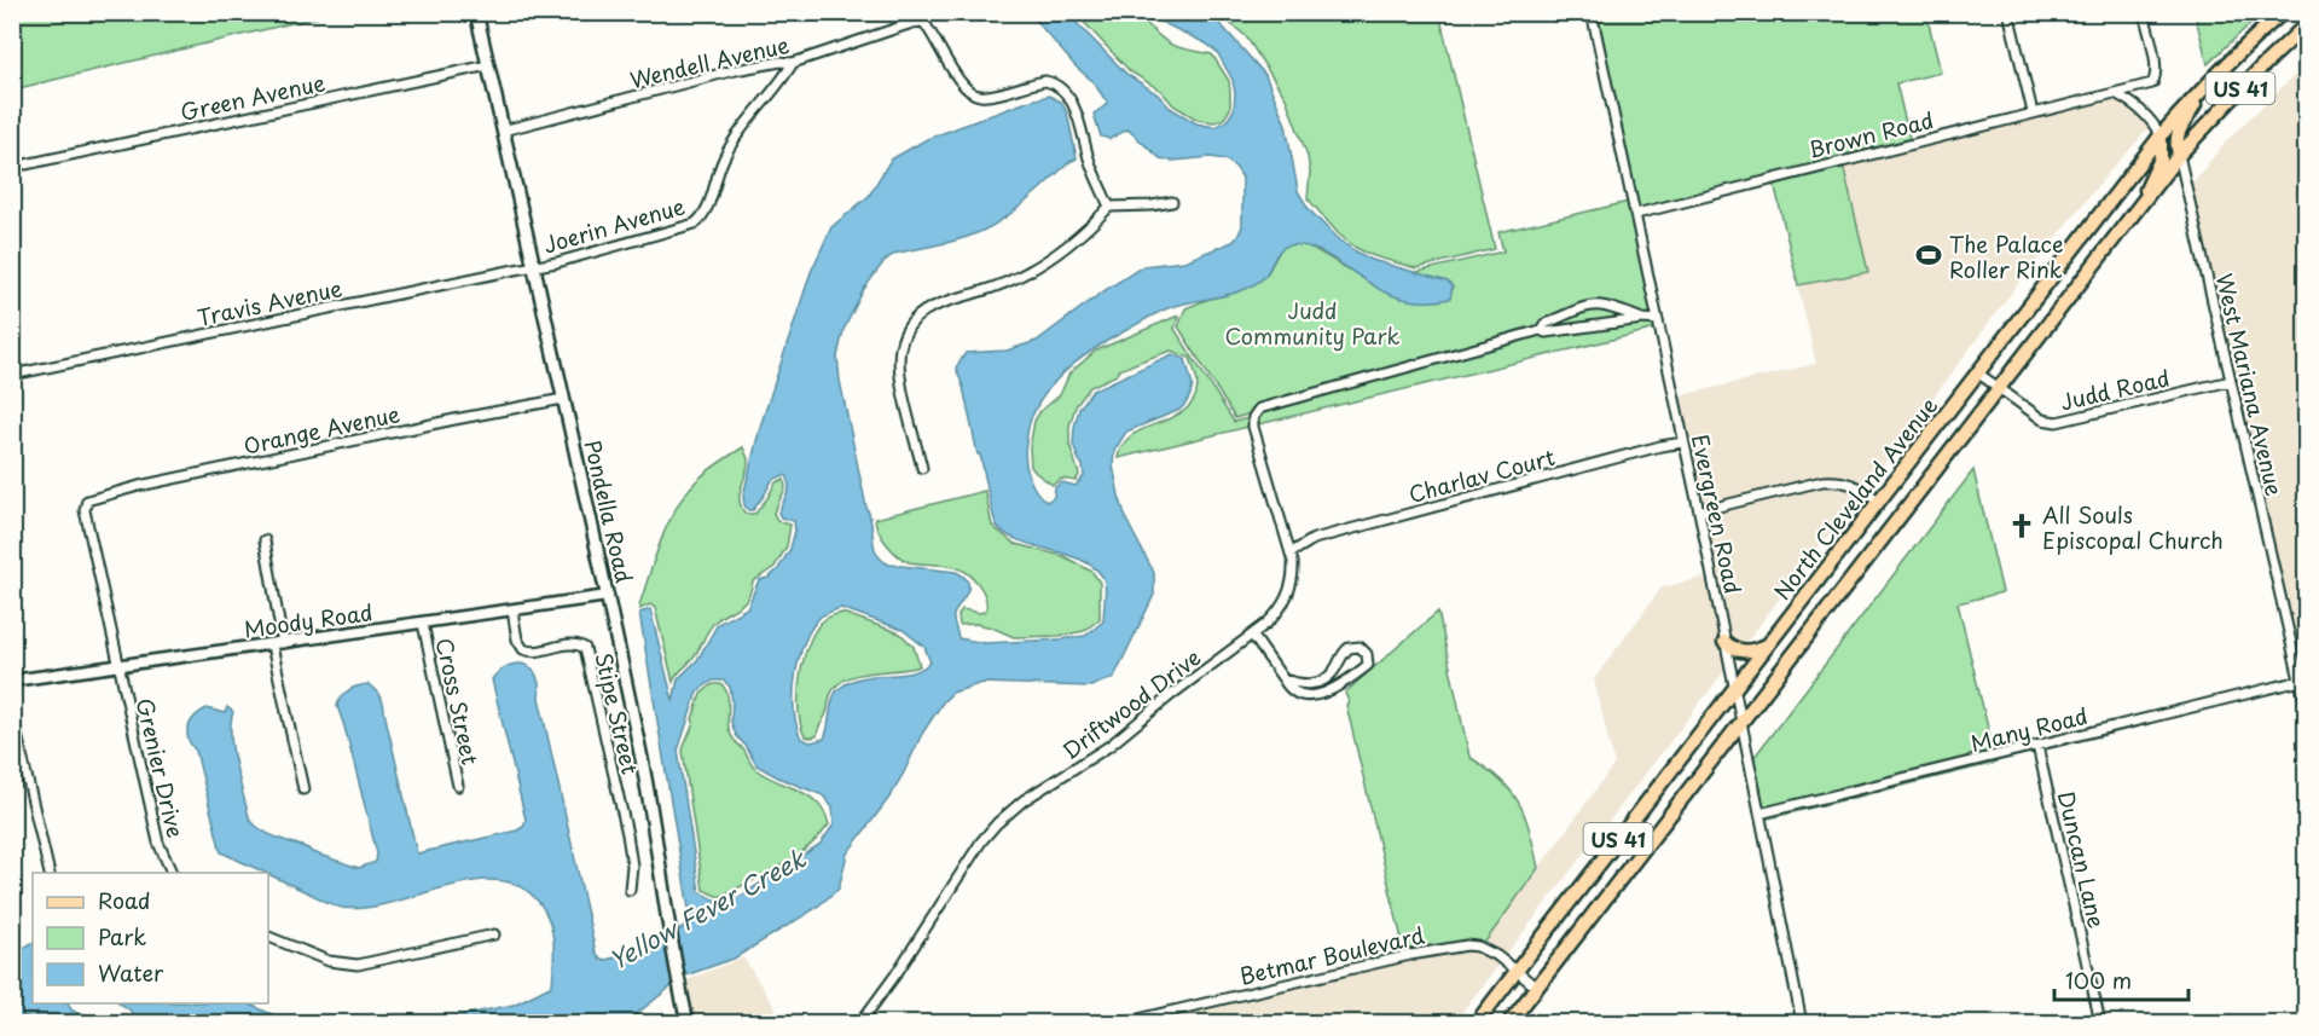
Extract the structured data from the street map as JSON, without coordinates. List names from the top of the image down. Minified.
{"streets":{"main road":["US 41","North Cleveland Avenue","Pondella Road"],"street":["Wendell Avenue","Green Avenue","Brown Road","Joerin Avenue","Travis Avenue","West Mariana Avenue","Judd Road","Orange Avenue","Charlav Court","Evergreen Road","Moody Road","Cross Street","Driftwood Drive","Stipe Street","Many Road","Grenier Drive","Duncan Lane","Betmar Boulevard"]},"crossings":[["Wendell Avenue","Joerin Avenue"],["Wendell Avenue","Pondella Road"],["US 41","West Mariana Avenue"],["US 41","Judd Road"],["US 41","Evergreen Road"],["US 41","Betmar Boulevard"],["Green Avenue","Pondella Road"],["Brown Road","Evergreen Road"],["Joerin Avenue","Travis Avenue"],["Joerin Avenue","Pondella Road"],["Travis Avenue","Pondella Road"],["West Mariana Avenue","Judd Road"],["West Mariana Avenue","Many Road"],["Judd Road","North Cleveland Avenue"],["Orange Avenue","Pondella Road"],["Orange Avenue","Grenier Drive"],["Charlav Court","Evergreen Road"],["Charlav Court","Driftwood Drive"],["North Cleveland Avenue","Evergreen Road"],["North Cleveland Avenue","Betmar Boulevard"],["Pondella Road","Moody Road"],["Evergreen Road","Many Road"],["Moody Road","Cross Street"],["Moody Road","Stipe Street"],["Moody Road","Grenier Drive"],["Many Road","Duncan Lane"]],"water":["Yellow Fever Creek"],"parks":["Judd Community Park"],"places":{"sports":["The Palace Roller Rink"],"church":["All Souls Episcopal Church"]},"legend":["Road","Park","Water"],"scale_bar":"100 m"}
